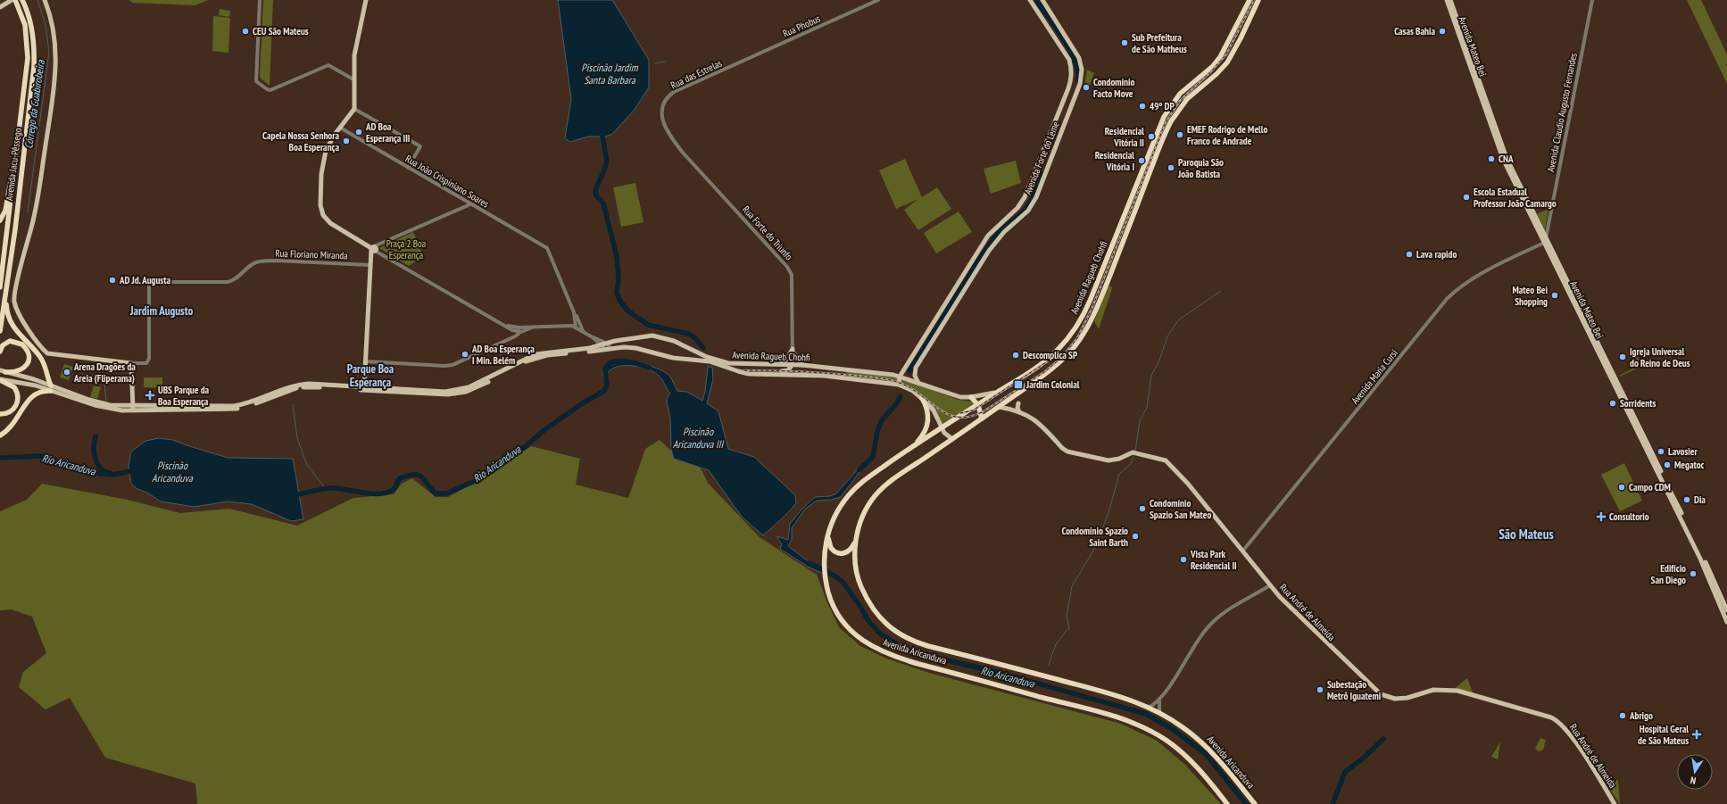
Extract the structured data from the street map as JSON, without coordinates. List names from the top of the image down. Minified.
{"streets":{"highway":["Avenida Jacu-Pêssego","Avenida Ragueb Chohfi","Avenida Aricanduva"],"main road":["Avenida Mateo Bei","Avenida Forte do Leme","Rua André de Almeida"],"street":["Rua Phobus","Rua das Estrelas","Avenida Claudio Augusto Fernandes","Rua João Crispiniano Soares","Rua Forte do Triunfo","Rua Floriano Miranda","Avenida Maria Cursi"]},"crossings":[["Rua Phobus","Rua das Estrelas"],["Avenida Mateo Bei","Avenida Claudio Augusto Fernandes"],["Avenida Mateo Bei","Avenida Maria Cursi"],["Rua das Estrelas","Rua Forte do Triunfo"],["Avenida Claudio Augusto Fernandes","Avenida Maria Cursi"],["Avenida Forte do Leme","Avenida Ragueb Chohfi"],["Rua Forte do Triunfo","Avenida Ragueb Chohfi"],["Avenida Ragueb Chohfi","Rua André de Almeida"],["Avenida Ragueb Chohfi","Avenida Aricanduva"],["Avenida Maria Cursi","Rua André de Almeida"],["Rua André de Almeida","Avenida Aricanduva"]],"districts":["Jardim Augusto","Parque Boa Esperança","São Mateus"],"water":["Piscinão Jardim Santa Barbara","Córrego da Guabirobeira","Piscinão Aricanduva III","Rio Aricanduva","Piscinão Aricanduva"],"parks":["Praça 2 Boa Esperança"],"places":{"other":["CEU São Mateus","Casas Bahia","Sub Prefeitura de São Matheus","Condomínio Facto Move","49º DP","AD Boa Esperança III","EMEF Rodrigo de Mello Franco de Andrade","Residencial Vitória II","Capela Nossa Senhora Boa Esperança","CNA","Residencial Vitória I","Paroquia São João Batista","Escola Estadual Professor João Camargo","Lava rapido","AD Jd. Augusta","Mateo Bei Shopping","AD Boa Esperança I Min. Belém","Descomplica SP","Igreja Universal do Reino de Deus","Arena Dragões da Areia (Fliperama)","Sorridents","Lavosier","Megatoc","Campo CDM","Dia","Condomínio Spazio San Mateo","Condomínio Spazio Saint Barth","Vista Park Residencial II","Edifício San Diego","Subestação Metrô Iguatemi","Abrigo"],"transit":["Jardim Colonial"],"health":["UBS Parque da Boa Esperança","Consultorio","Hospital Geral de São Mateus"]},"north":"bottom"}
